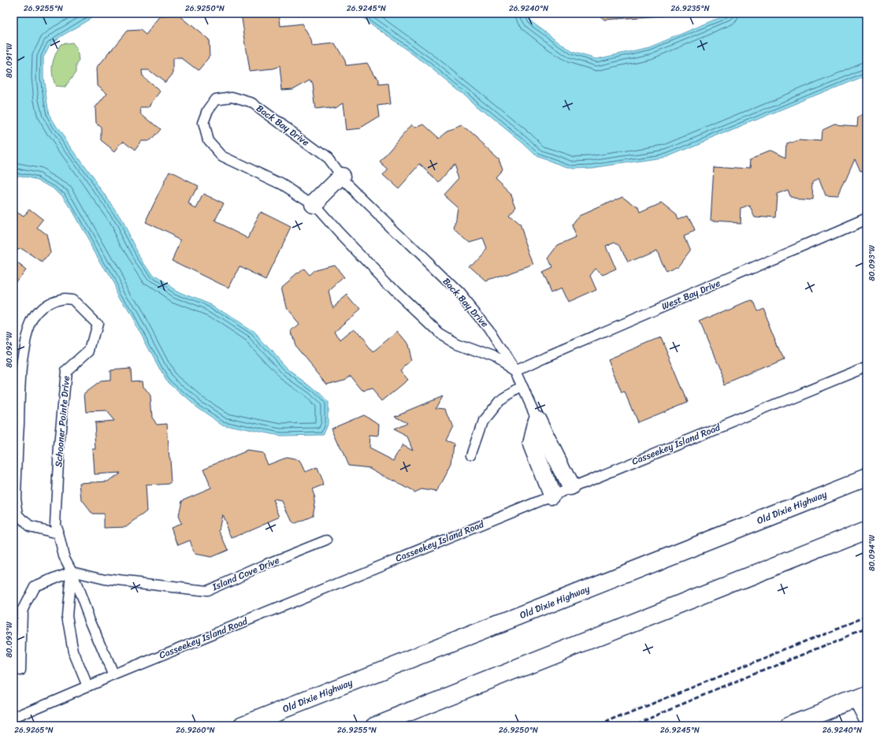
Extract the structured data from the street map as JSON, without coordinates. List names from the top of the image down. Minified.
{"streets":{"main road":["Back Bay Drive","Old Dixie Highway"],"lane":["West Bay Drive","Schooner Pointe Drive","Casseekey Island Road","Island Cove Drive"]},"crossings":[["Back Bay Drive","West Bay Drive"],["Back Bay Drive","Casseekey Island Road"],["Schooner Pointe Drive","Casseekey Island Road"],["Schooner Pointe Drive","Island Cove Drive"]],"coordinates":["26.9255°N","26.9250°N","26.9245°N","26.9240°N","26.9235°N","80.091°W","80.093°W","80.092°W","80.094°W","26.9265°N","26.9260°N"]}
